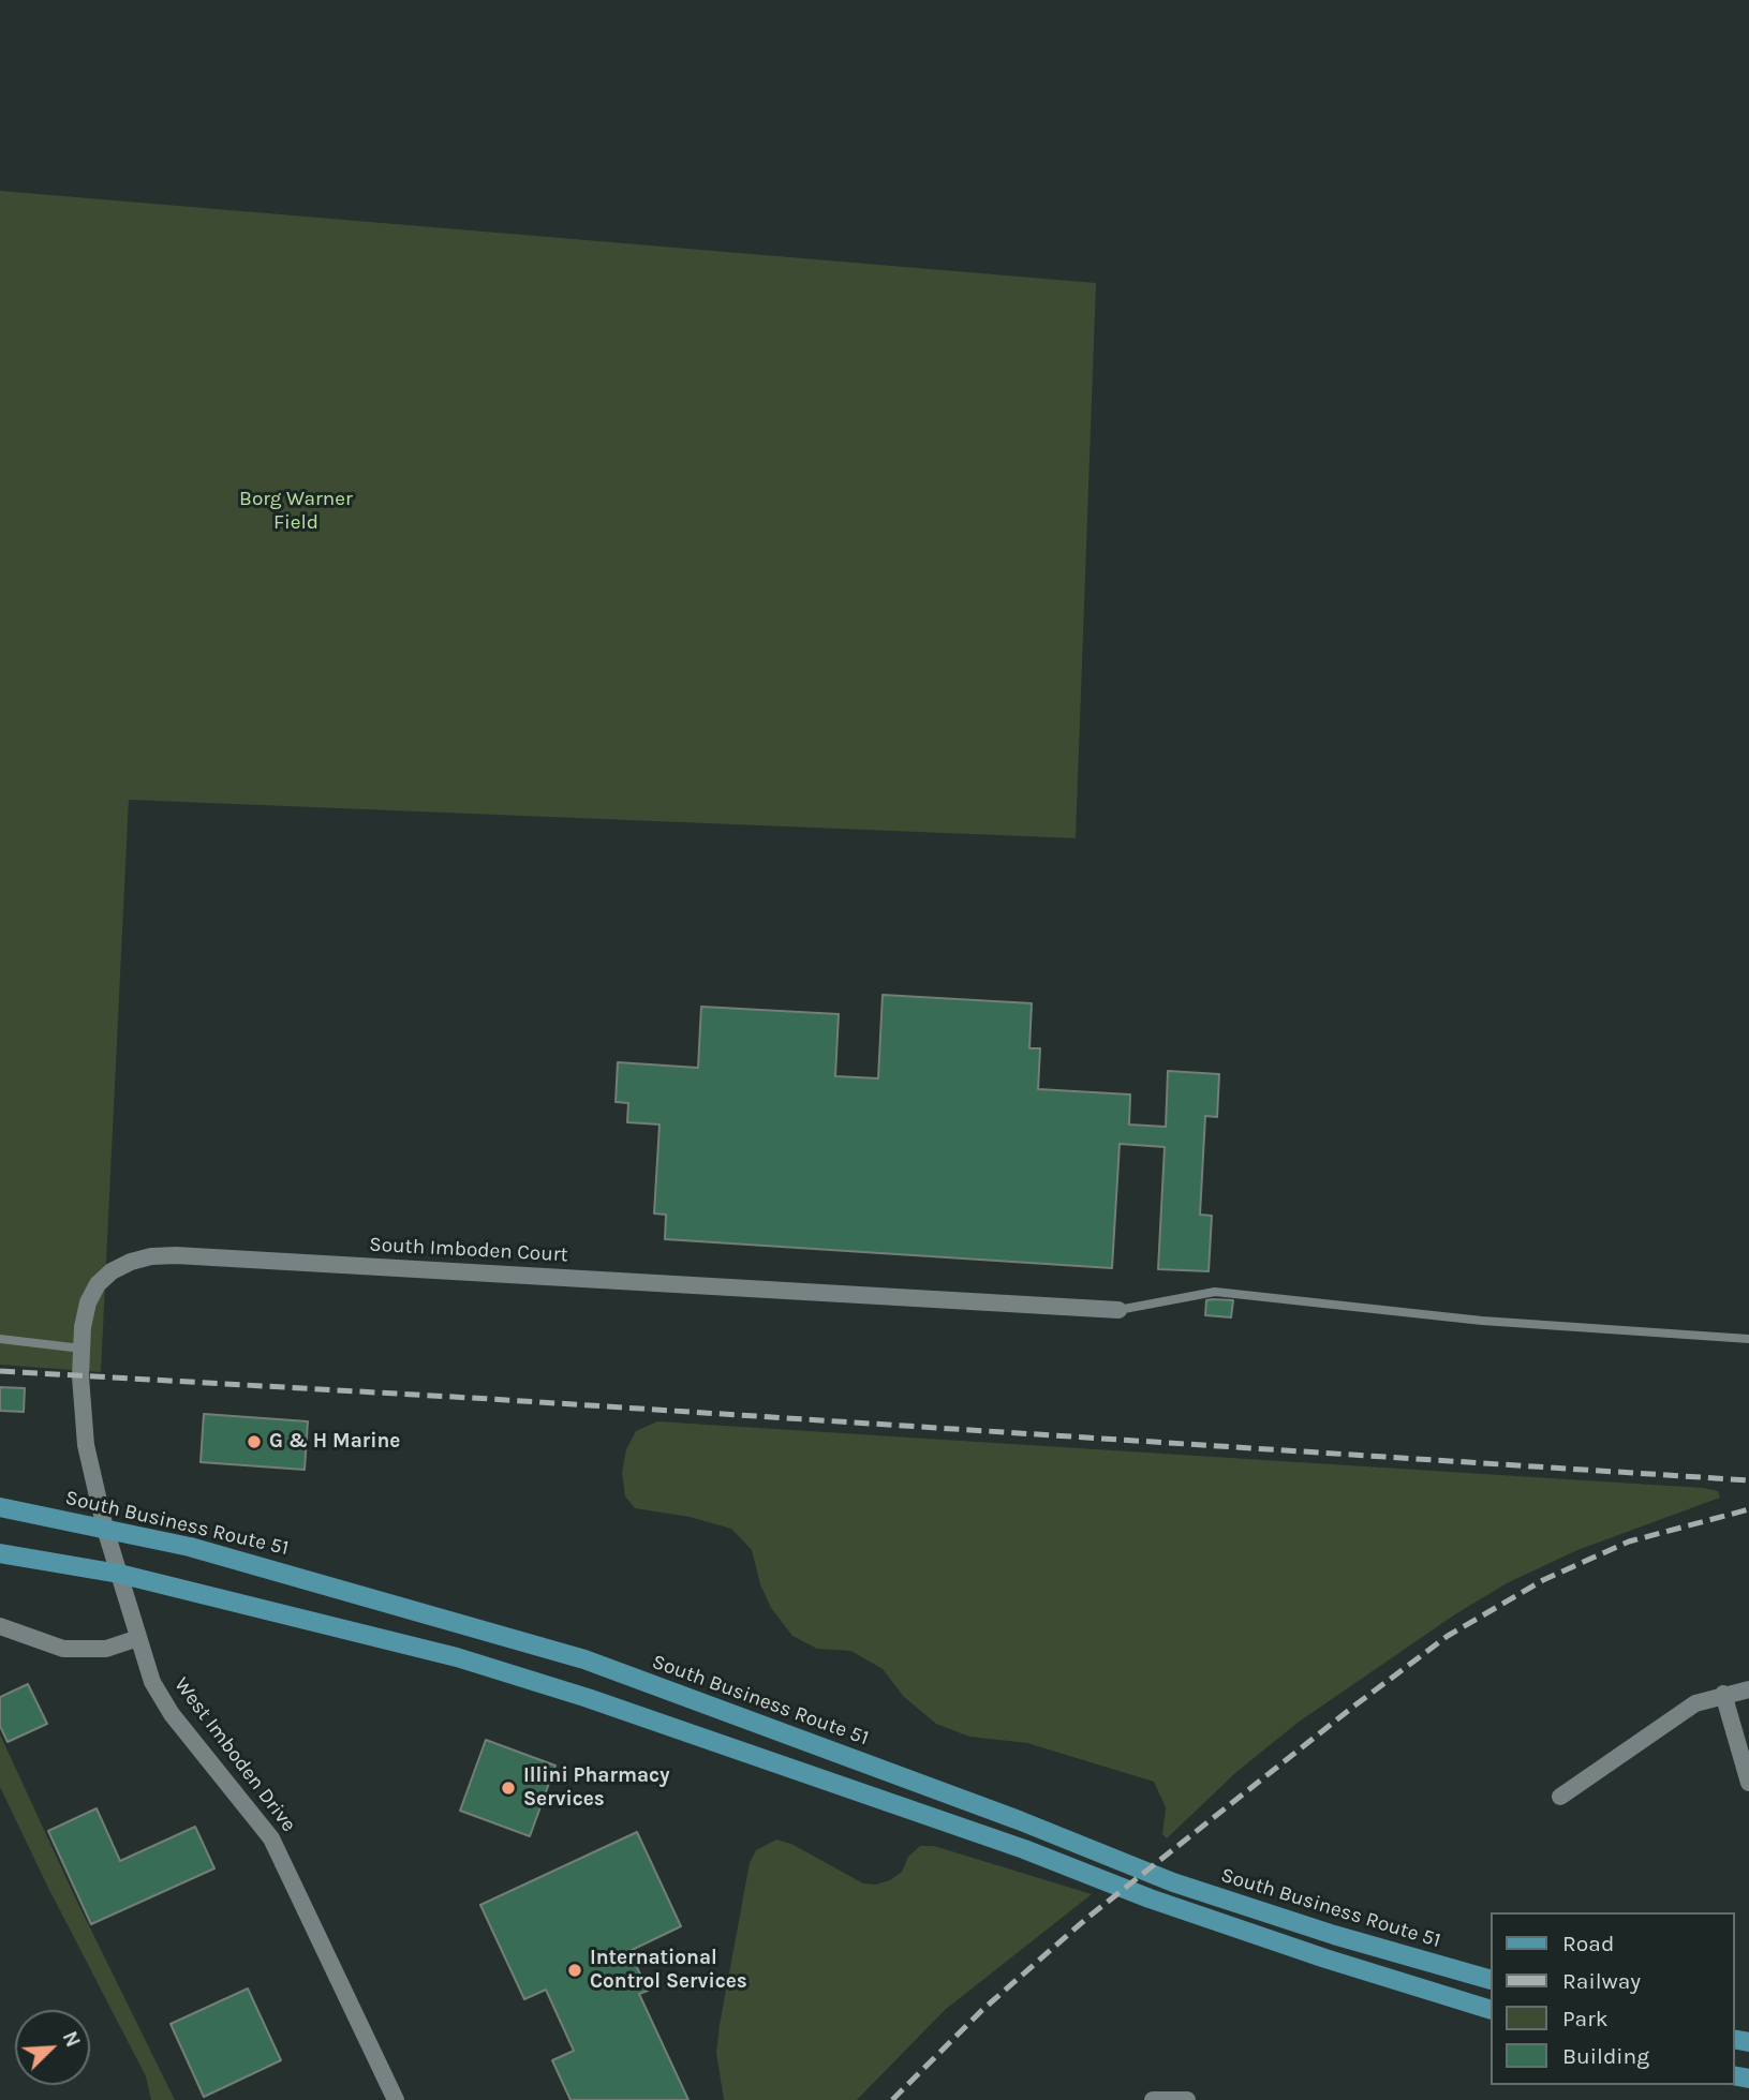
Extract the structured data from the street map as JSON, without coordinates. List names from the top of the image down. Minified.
{"streets":{"main road":["South Business Route 51"],"street":["South Imboden Court","West Imboden Drive"]},"crossings":[["South Imboden Court","South Business Route 51"],["South Imboden Court","West Imboden Drive"]],"parks":["Borg Warner Field"],"places":["G & H Marine","Illini Pharmacy Services","International Control Services"],"legend":["Road","Railway","Park","Building"],"north":"top right"}
